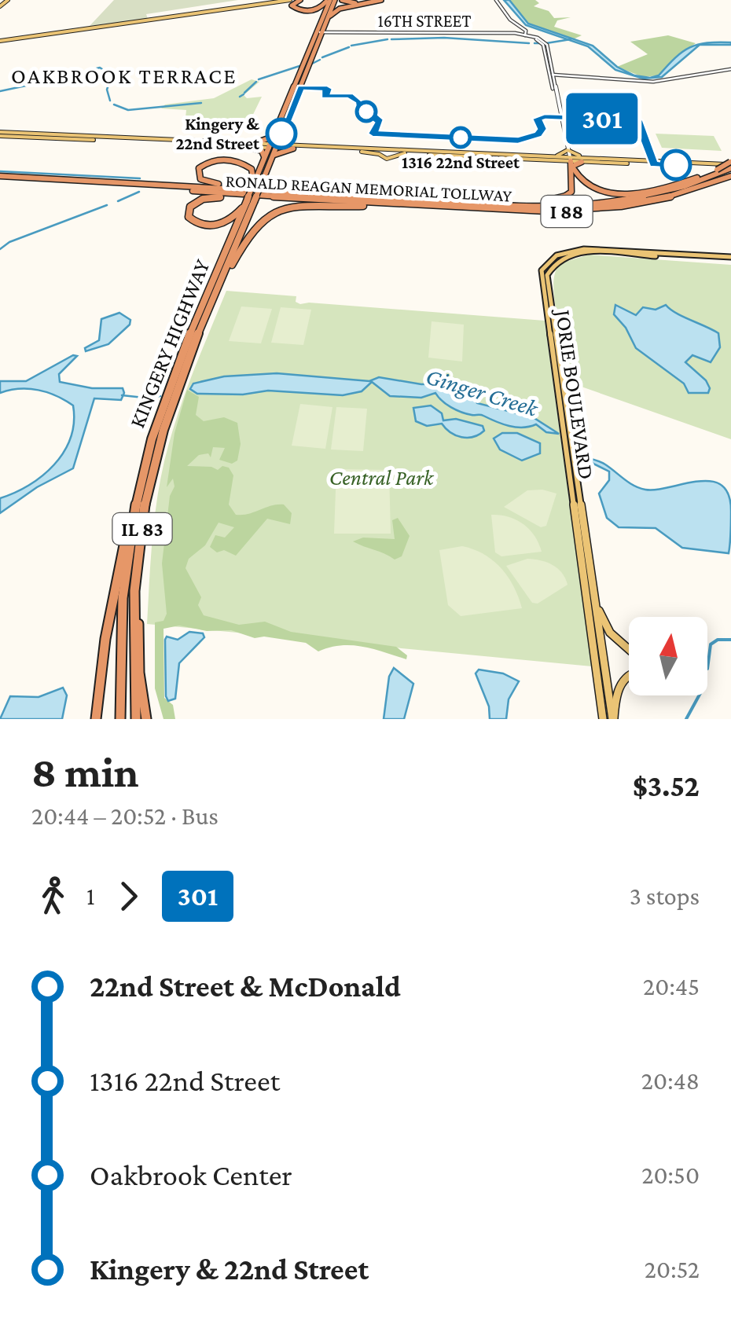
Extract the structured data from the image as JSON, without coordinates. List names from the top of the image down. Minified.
{"streets":{"highway":["RONALD REAGAN MEMORIAL TOLLWAY","I 88","KINGERY HIGHWAY","IL 83"],"main road":["JORIE BOULEVARD"],"street":["16TH STREET"]},"crossings":[["16TH STREET","KINGERY HIGHWAY"]],"districts":["OAKBROOK TERRACE"],"water":["Ginger Creek"],"parks":["Central Park"],"places":["Kingery & 22nd Street","1316 22nd Street"],"lines":["bus line 301"],"north":"top","page":{"on_map":"301","heading":["8 min","20:44 – 20:52 · Bus","$3.52"],"legs":["1","301","3 stops"],"list":[{"name":"22nd Street & McDonald","value":"20:45"},{"name":"1316 22nd Street","value":"20:48"},{"name":"Oakbrook Center","value":"20:50"},{"name":"Kingery & 22nd Street","value":"20:52"}]}}
